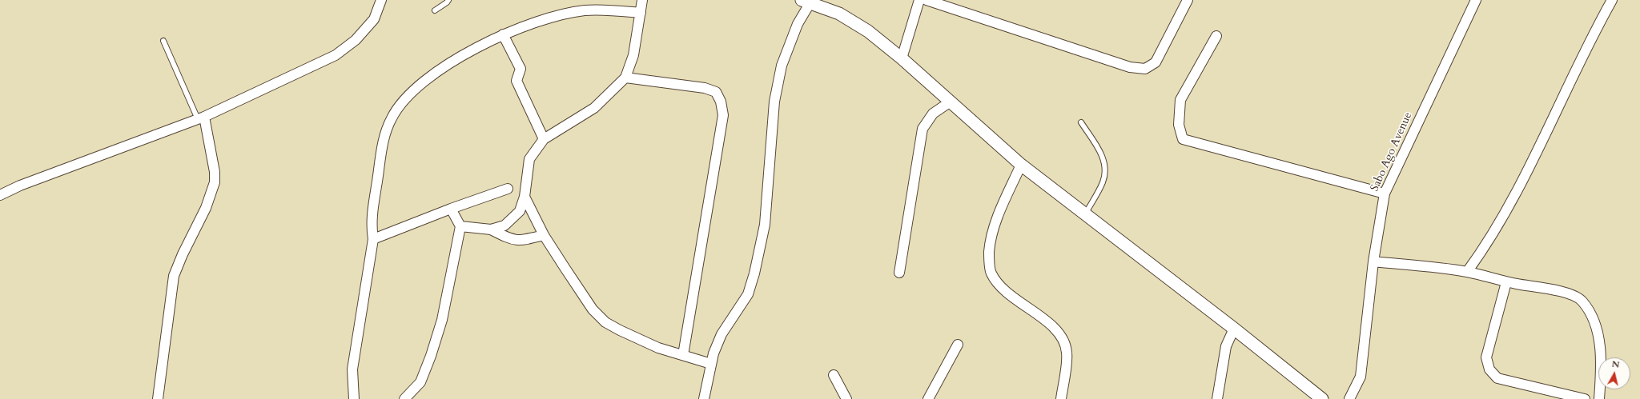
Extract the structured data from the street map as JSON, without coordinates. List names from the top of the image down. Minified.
{"streets":{"street":["Sabo Ago Avenue"]},"north":"top"}
